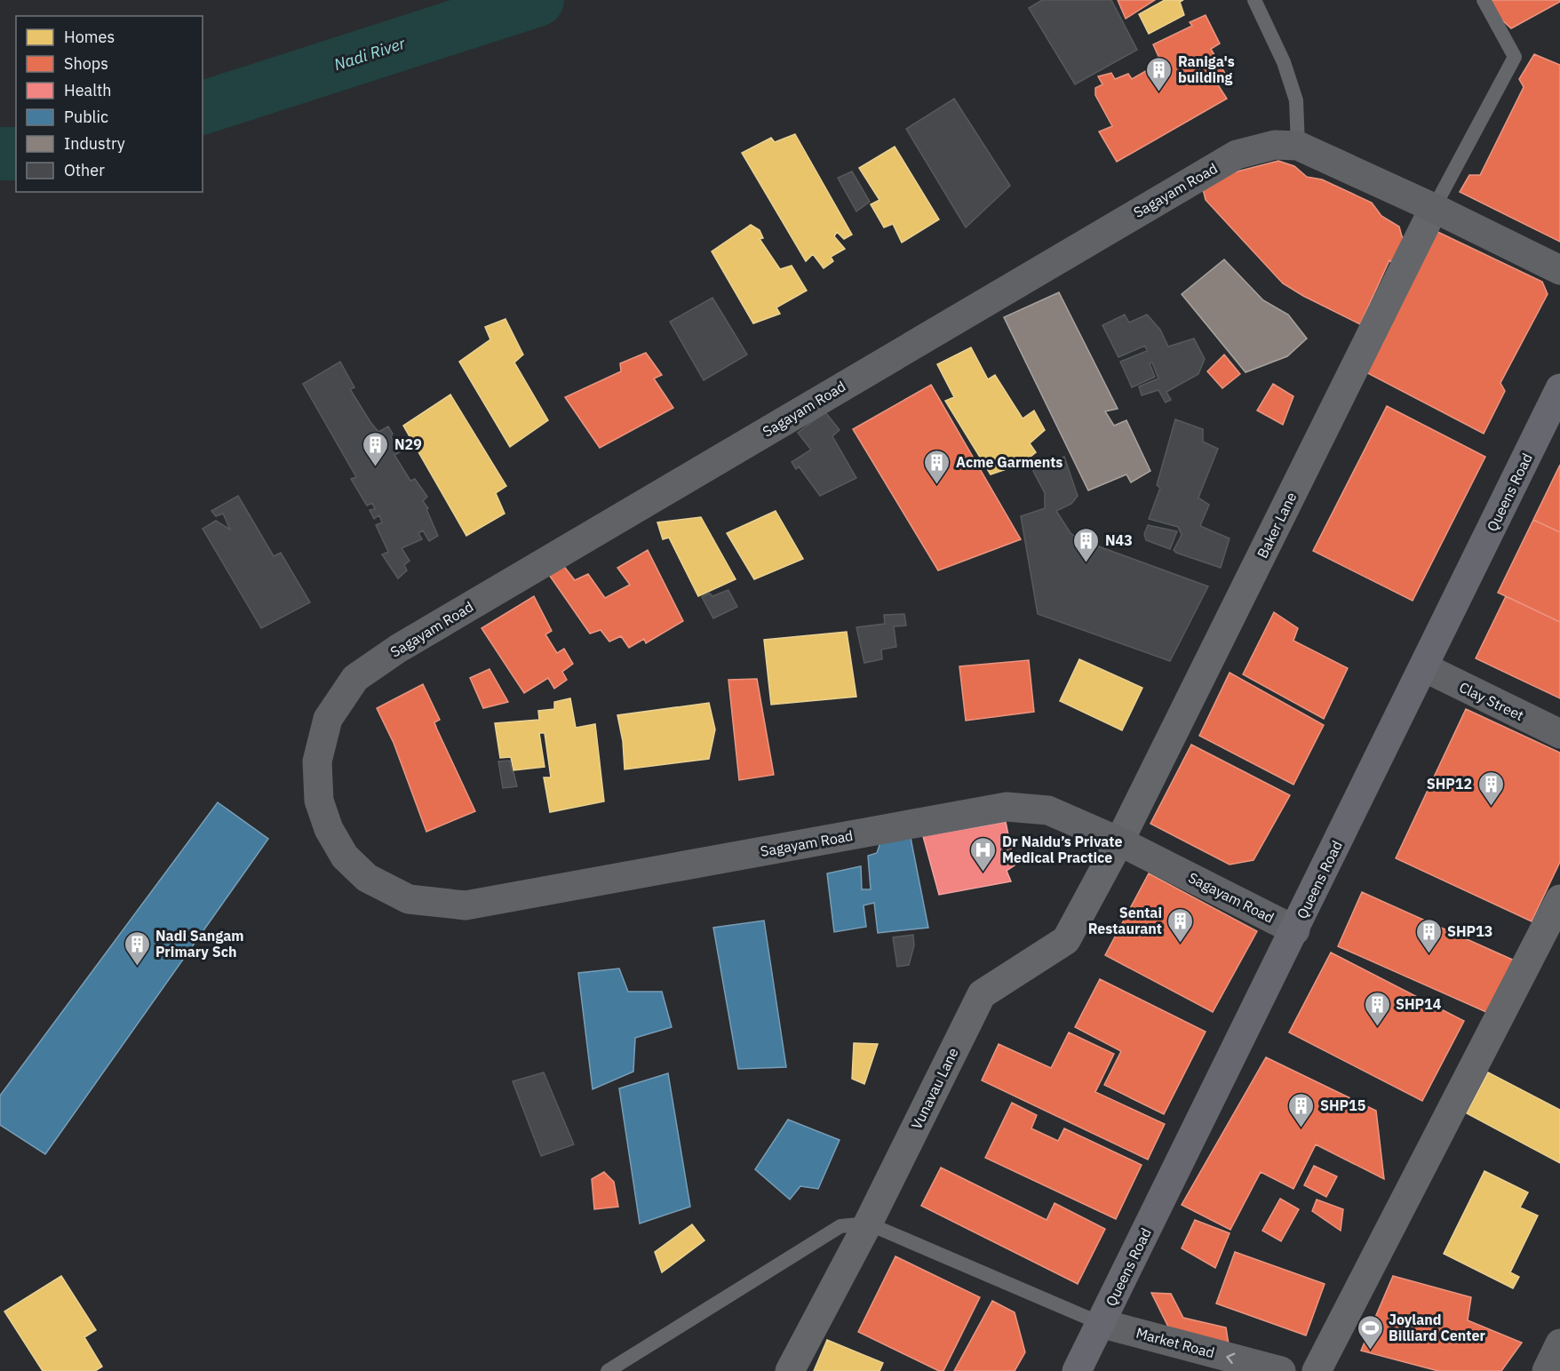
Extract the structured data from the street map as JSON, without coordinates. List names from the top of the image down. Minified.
{"streets":{"main road":["Queens Road"],"street":["Sagayam Road","Baker Lane","Clay Street","Vunavau Lane","Market Road"]},"crossings":[["Sagayam Road","Queens Road"],["Sagayam Road","Baker Lane"],["Sagayam Road","Vunavau Lane"],["Queens Road","Clay Street"],["Queens Road","Market Road"],["Baker Lane","Vunavau Lane"]],"one_way":["Market Road"],"water":["Nadi River"],"places":{"building":["Raniga's building","N29","Acme Garments","N43","SHP12","Sentai Restaurant","SHP13","Nadi Sangam Primary Sch","SHP14","SHP15"],"hospital":["Dr Naidu’s Private Medical Practice"],"sports":["Joyland Billiard Center"]},"legend":["Homes","Shops","Health","Public","Industry","Other"]}
